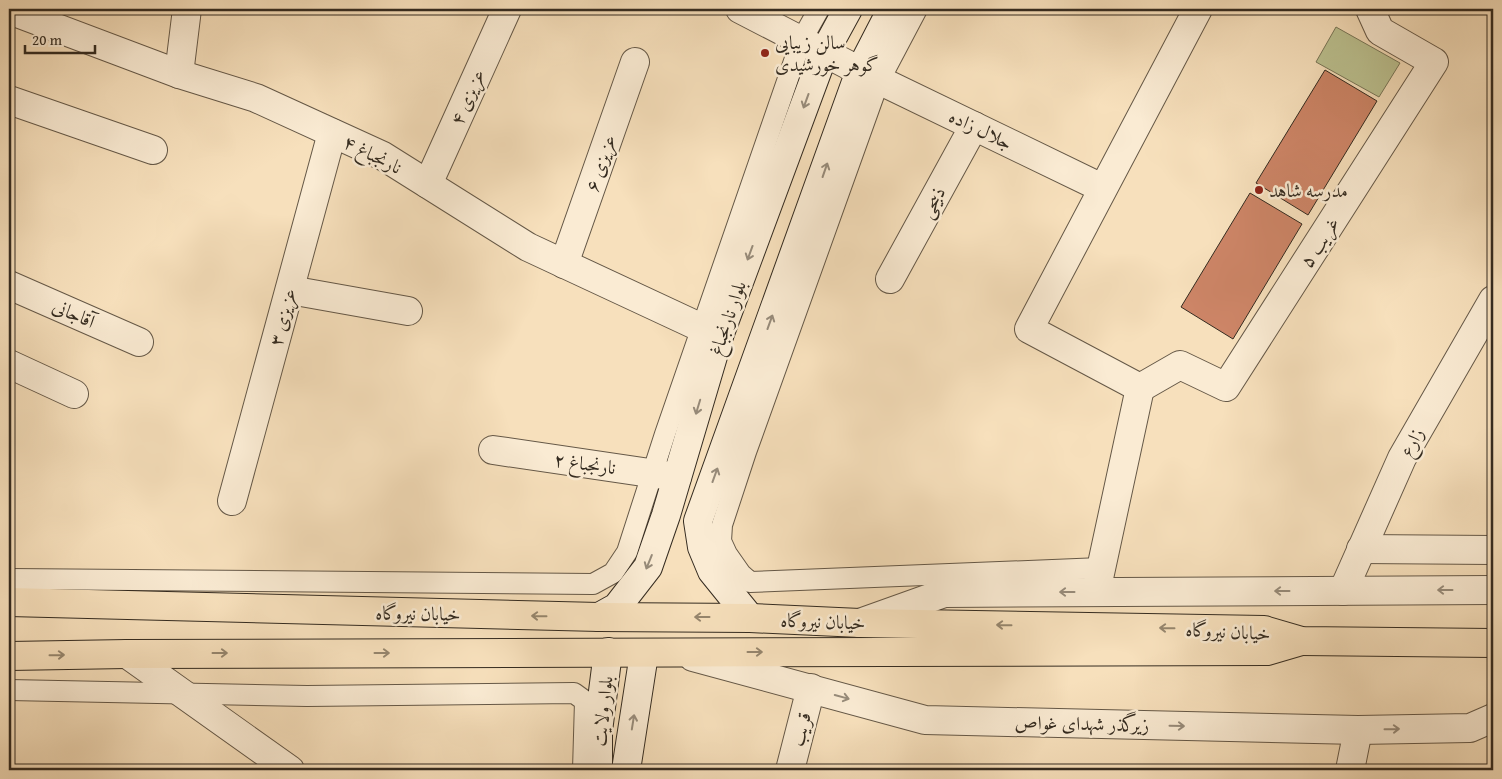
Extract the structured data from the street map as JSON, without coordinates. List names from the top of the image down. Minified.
{"streets":{"main road":["خیابان نیروگاه"],"street":["عزیزی ۴","جلال زاده","نارنجباغ ۴","عزیزی ۶","ذبیحی","غریب ۵","آقاجانی","عزیزی ۳","بلوار نارنجباغ","زارع","نارنجباغ ۲","بلوار ولایت","زیرگذر شهدای غواص","قریب"]},"crossings":[["عزیزی ۴","نارنجباغ ۴"],["جلال زاده","ذبیحی"],["جلال زاده","بلوار نارنجباغ"],["نارنجباغ ۴","عزیزی ۶"],["نارنجباغ ۴","عزیزی ۳"],["نارنجباغ ۴","بلوار نارنجباغ"],["بلوار نارنجباغ","نارنجباغ ۲"],["بلوار نارنجباغ","خیابان نیروگاه"],["خیابان نیروگاه","بلوار ولایت"],["خیابان نیروگاه","زیرگذر شهدای غواص"],["زیرگذر شهدای غواص","قریب"]],"places":["سالن زیبایی گوهر خورشیدی","مدرسه شاهد"],"scale_bar":"20 m"}
